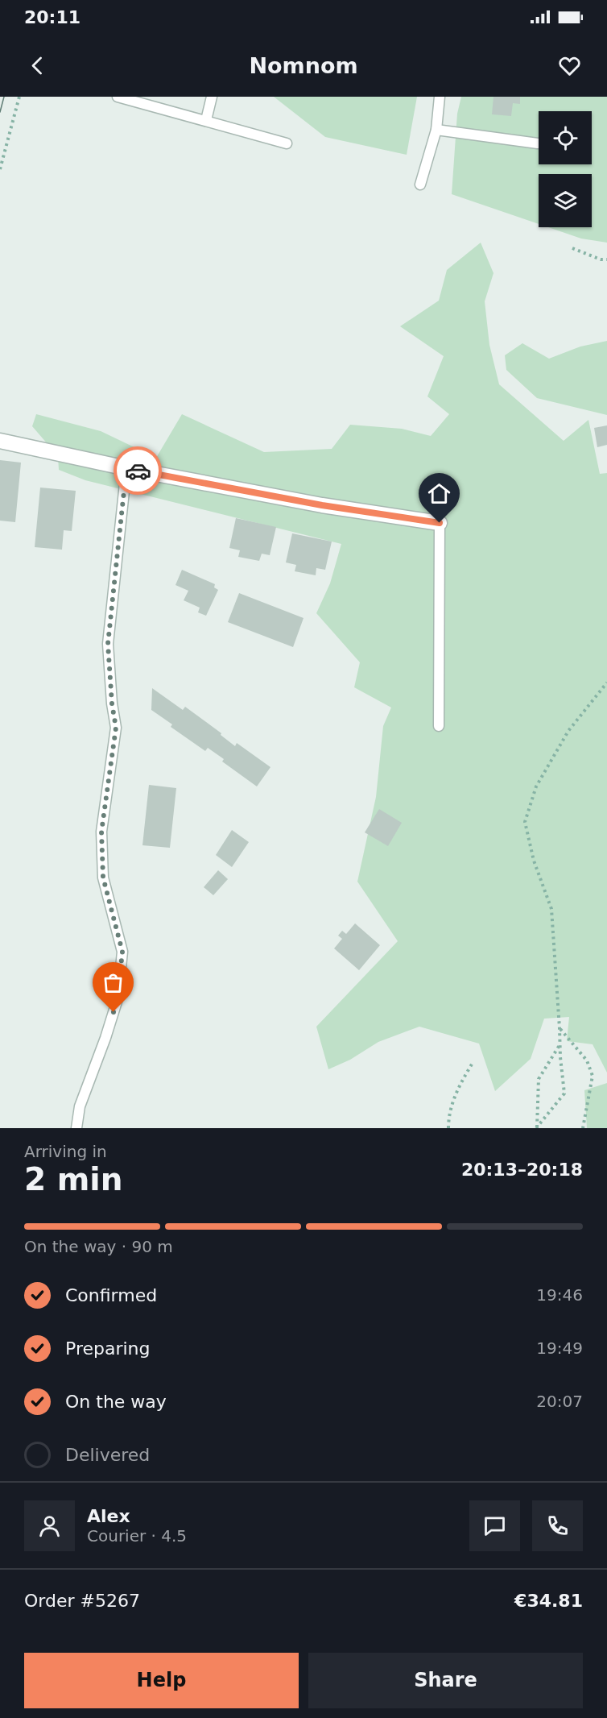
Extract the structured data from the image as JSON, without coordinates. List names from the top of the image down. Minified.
{"page":{"status":"20:11","header":"Nomnom","heading":["2 min","Arriving in","20:13–20:18"],"panel":["Alex","Courier · 4.5","Order #5267","€34.81"],"bar":"On the way · 90 m","list":[["Confirmed","19:46"],["Preparing","19:49"],["On the way","20:07"],"Delivered"],"buttons":["Help","Share"]}}
